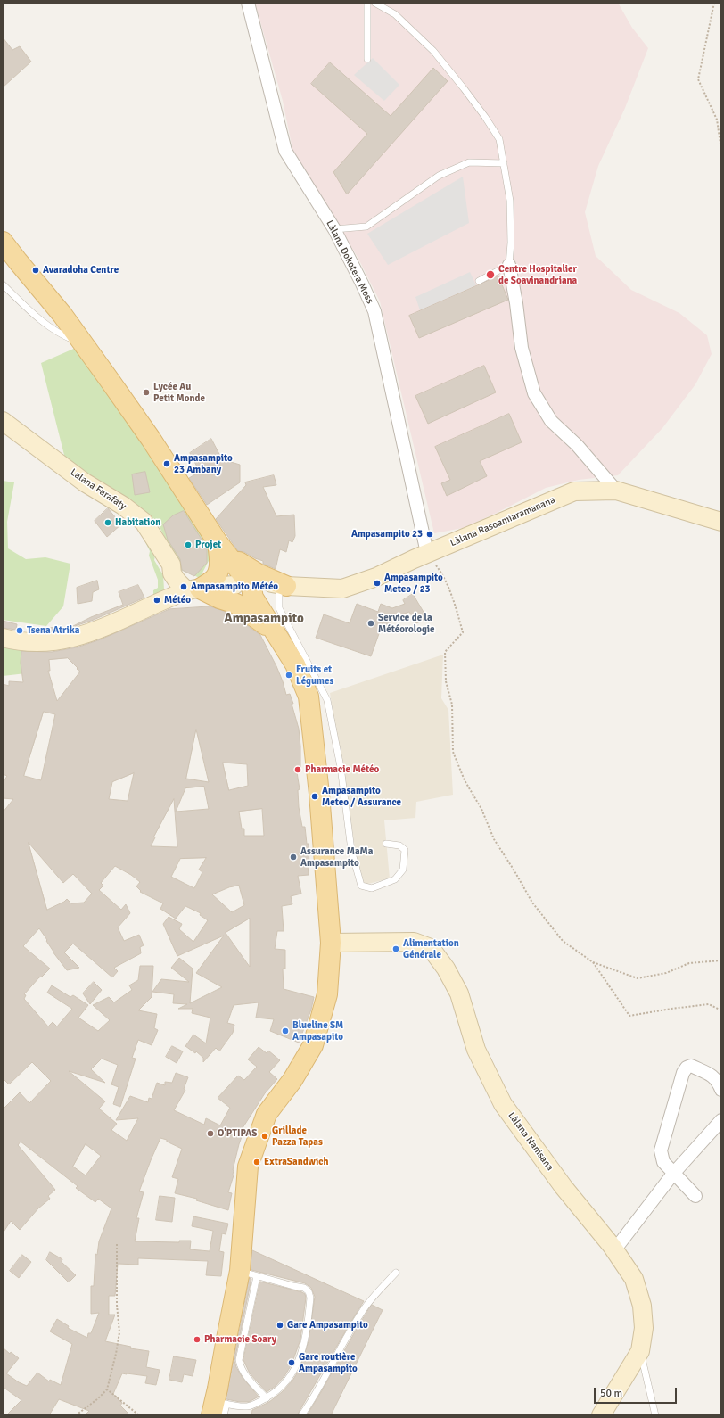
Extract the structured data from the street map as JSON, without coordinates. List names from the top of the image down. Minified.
{"streets":{"street":["Làlana Dokotera Moss","Lalana Farafaty","Làlana Rasoamiaramanana","Làlana Nanisana"]},"crossings":[["Làlana Dokotera Moss","Làlana Rasoamiaramanana"],["Lalana Farafaty","Làlana Rasoamiaramanana"]],"districts":["Ampasampito"],"places":["Avaradoha Centre","Centre Hospitalier de Soavinandriana","Lycée Au Petit Monde","Ampasampito 23 Ambany","Habitation","Ampasampito 23","Projet","Ampasampito Meteo / 23","Ampasampito Météo","Météo","Service de la Météorologie","Tsena Atrika","Fruits et Légumes","Pharmacie Météo","Ampasampito Meteo / Assurance","Assurance MaMa Ampasampito","Alimentation Générale","Blueline SM Ampasapito","O'PTIPAS","Grillade Pazza Tapas","ExtraSandwich","Gare Ampasampito","Pharmacie Soary","Gare routière Ampasampito"],"scale_bar":"50 m"}
